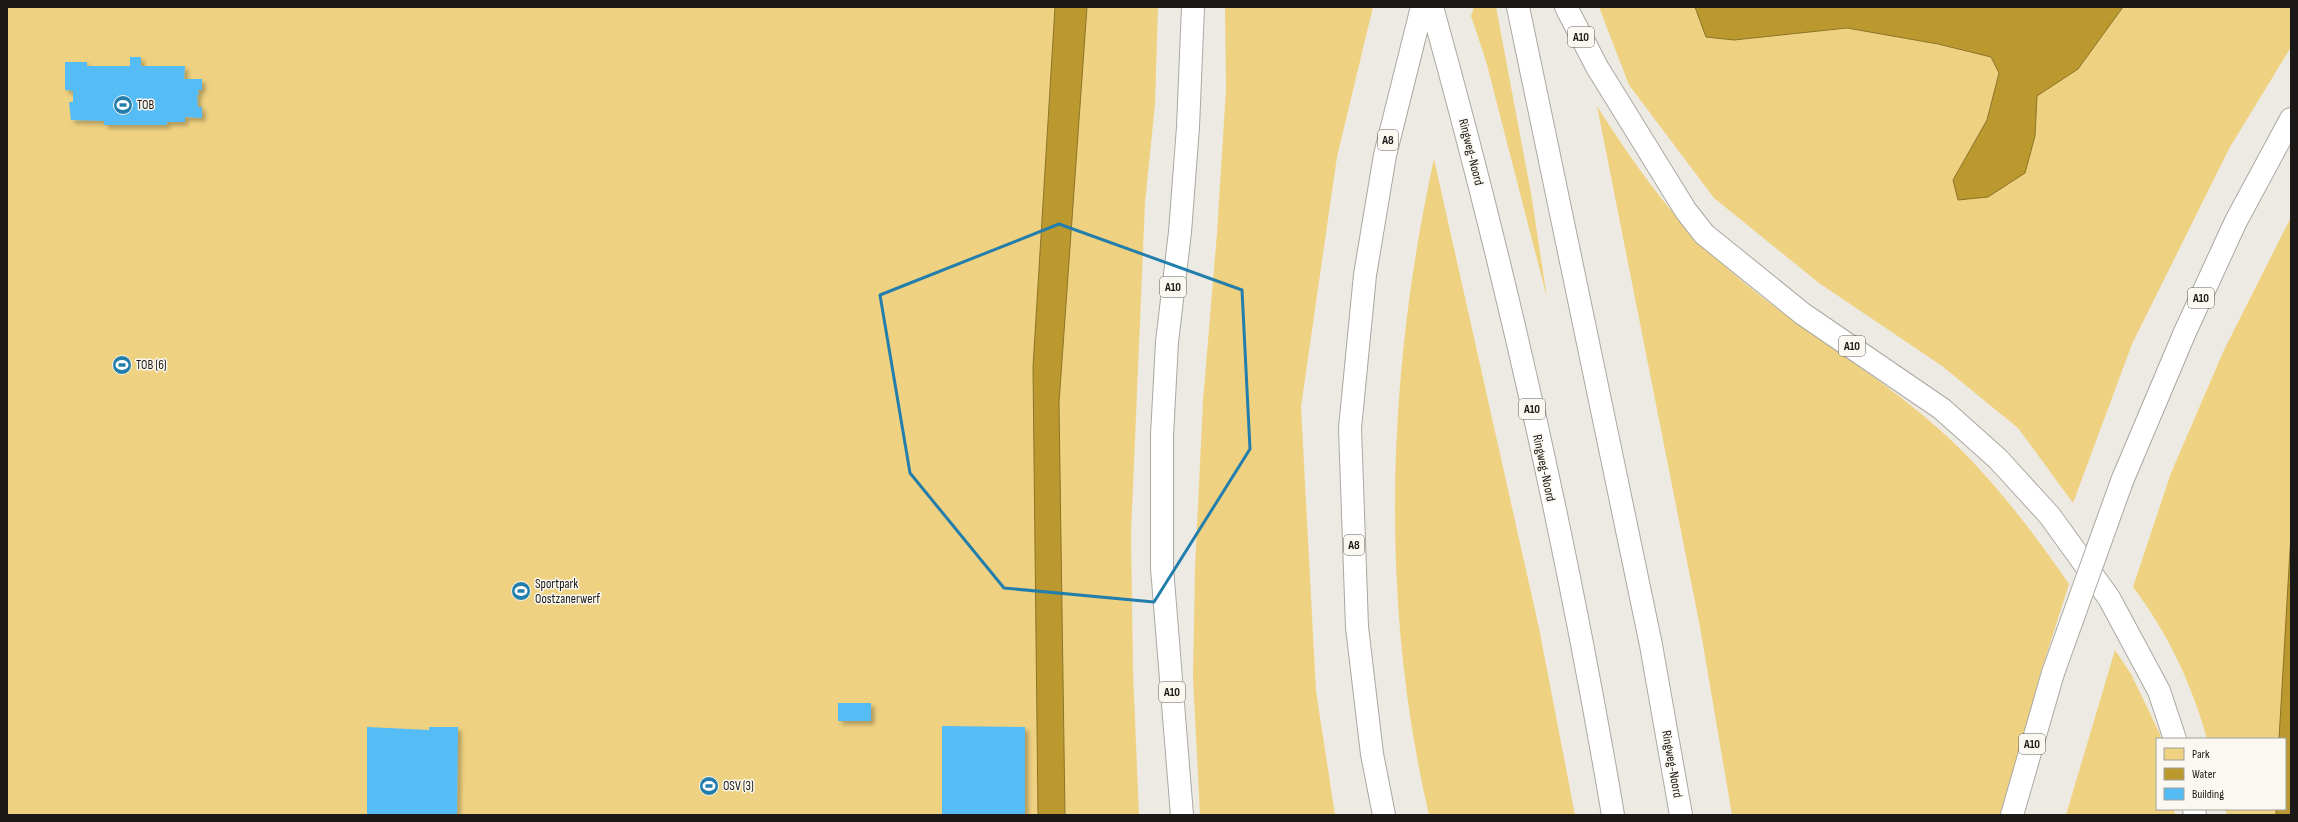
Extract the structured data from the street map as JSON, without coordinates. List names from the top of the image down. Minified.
{"streets":{"highway":["A10","A8","Ringweg-Noord"]},"places":{"sports":["TOB","TOB (6)","Sportpark Oostzanerwerf","OSV (3)"]},"legend":["Park","Water","Building"]}
